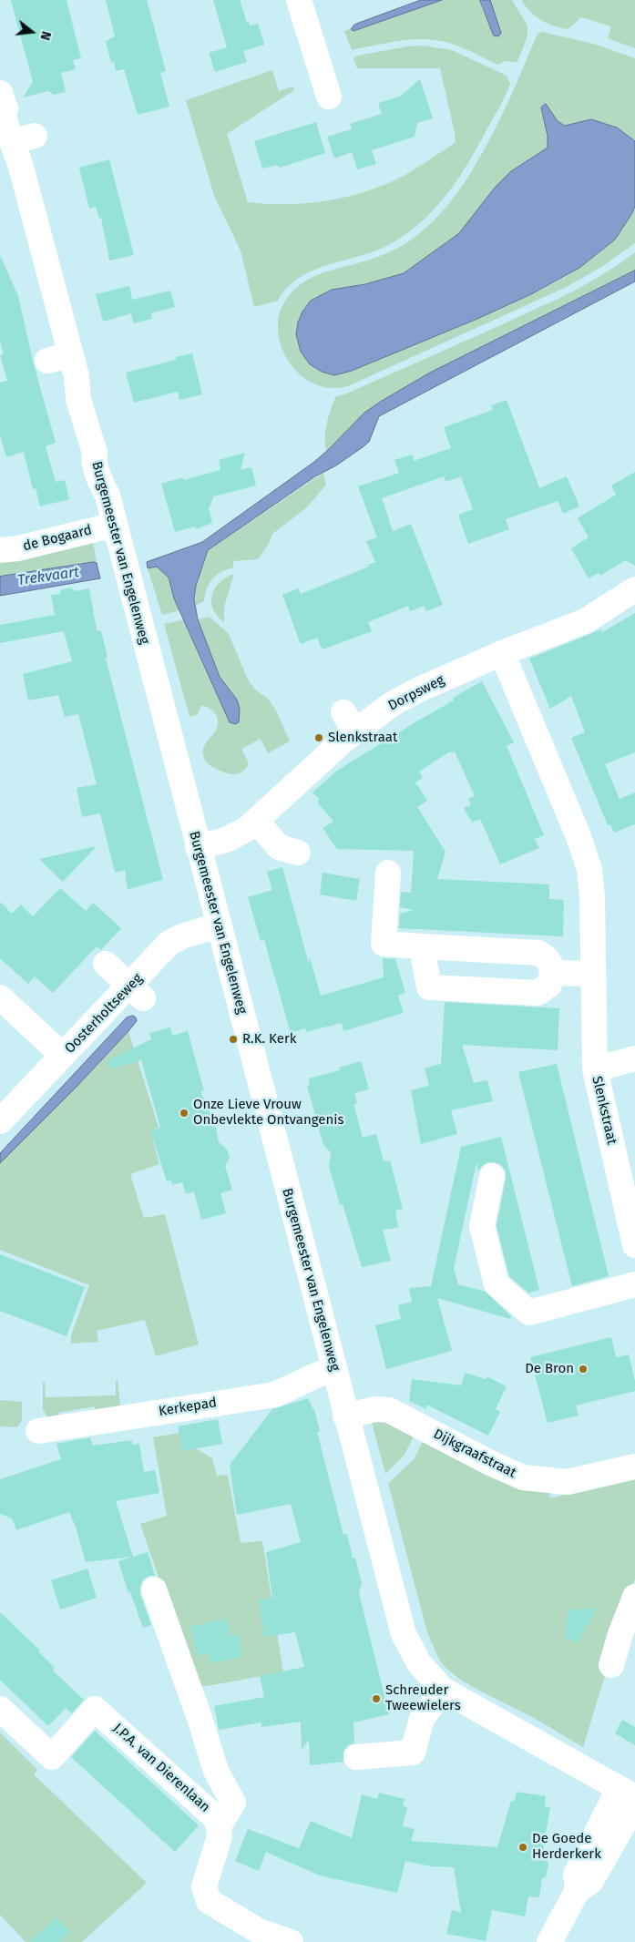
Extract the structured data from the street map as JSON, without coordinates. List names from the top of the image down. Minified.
{"streets":{"street":["de Bogaard","Burgemeester van Engelenweg","Dorpsweg","Oosterholtseweg","Slenkstraat","Kerkepad","Dijkgraafstraat","J.P.A. van Dierenlaan"]},"crossings":[["de Bogaard","Burgemeester van Engelenweg"],["Burgemeester van Engelenweg","Dorpsweg"],["Burgemeester van Engelenweg","Oosterholtseweg"],["Burgemeester van Engelenweg","Kerkepad"],["Burgemeester van Engelenweg","Dijkgraafstraat"],["Dorpsweg","Slenkstraat"]],"water":["Trekvaart"],"places":["Slenkstraat","R.K. Kerk","Onze Lieve Vrouw Onbevlekte Ontvangenis","De Bron","Schreuder Tweewielers","De Goede Herderkerk"],"north":"right"}
